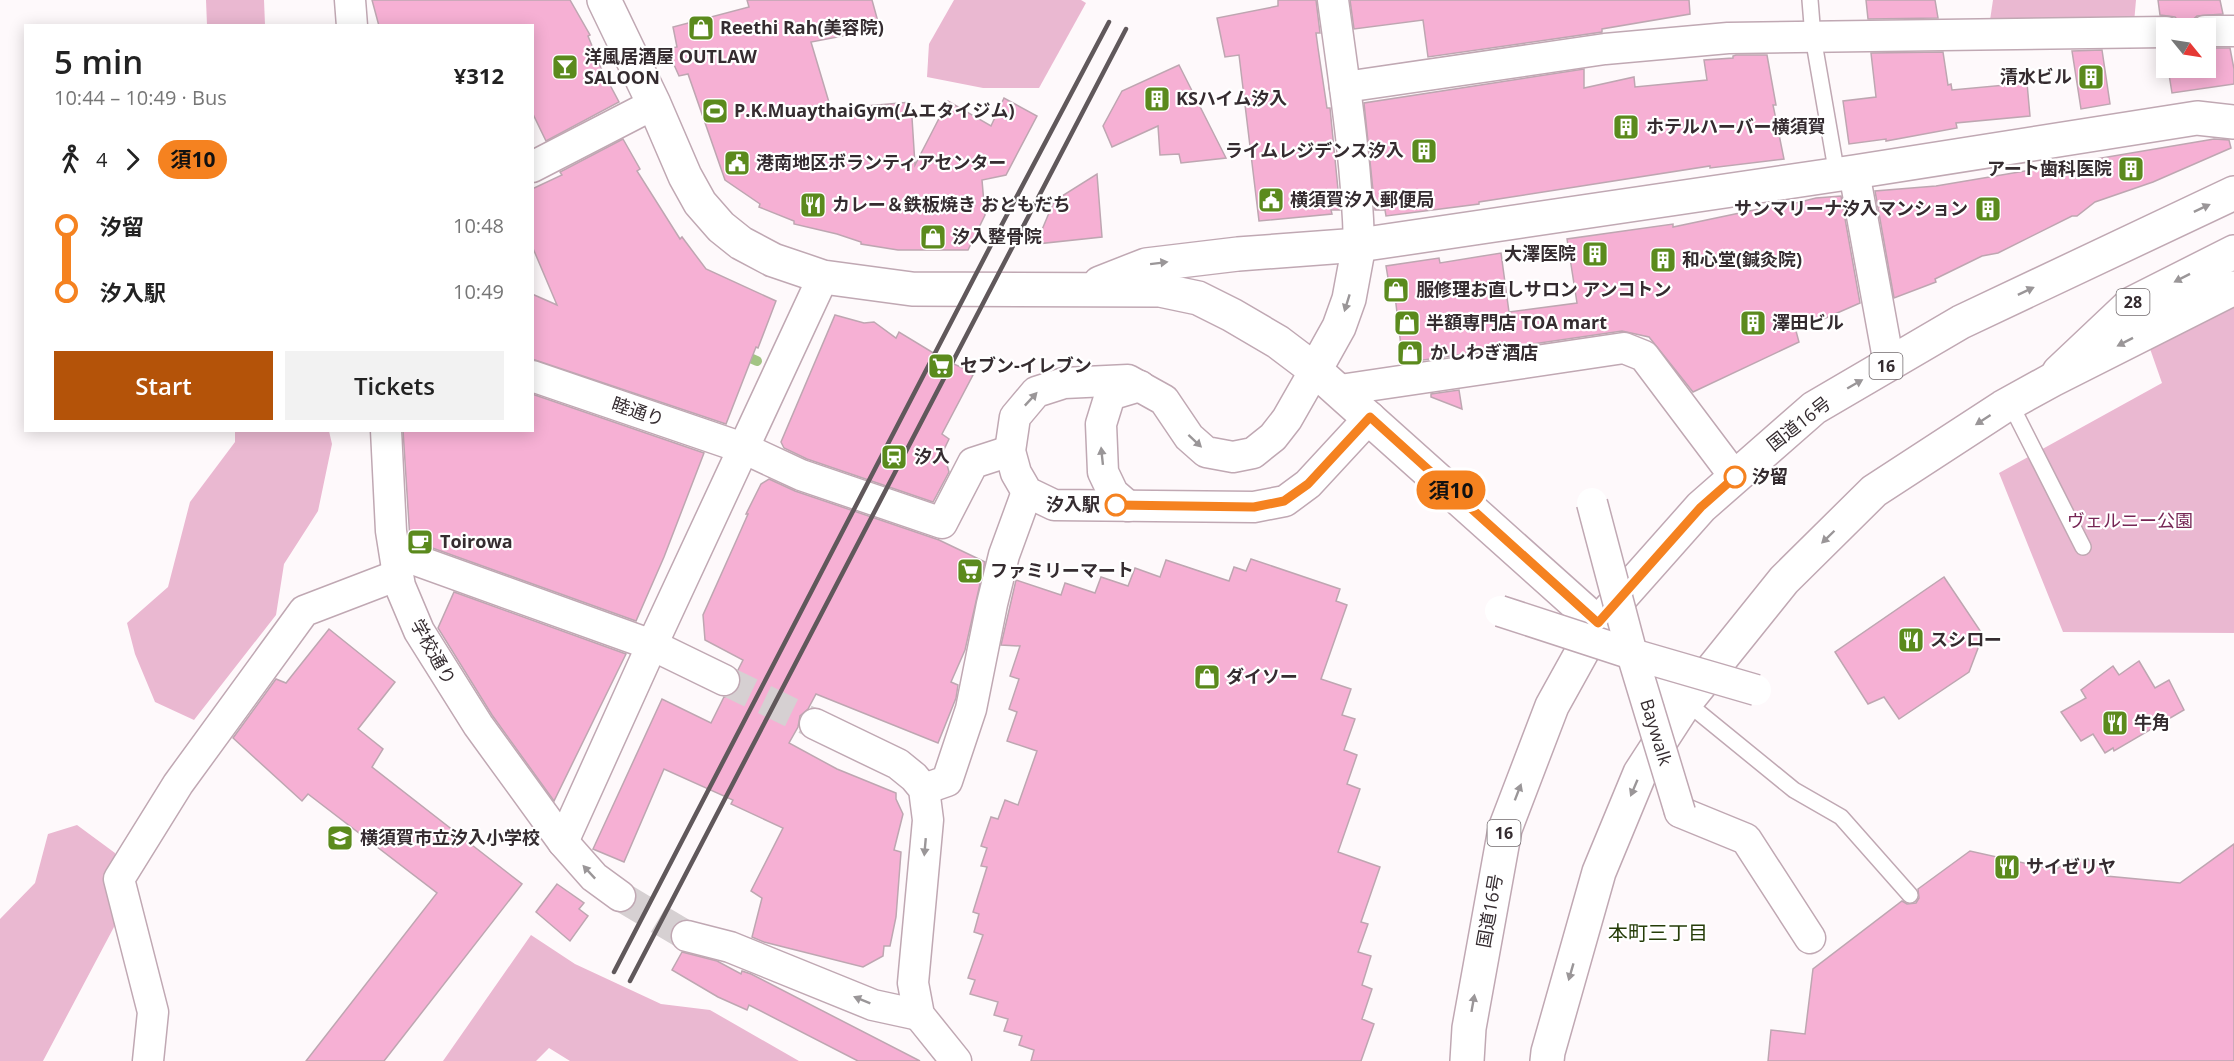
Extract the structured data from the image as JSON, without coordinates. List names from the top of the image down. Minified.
{"streets":{"main road":["28","16","国道16号"],"street":["睦通り","学校通り","Baywalk"]},"districts":["本町三丁目"],"parks":["ヴェルニー公園"],"places":{"shop":["Reethi Rah(美容院)","汐入整骨院","服修理お直しサロン アンコトン","半額専門店 TOA mart","かしわぎ酒店","ダイソー"],"bar":["洋風居酒屋 OUTLAW SALOON"],"building":["清水ビル","KSハイム汐入","ホテルハーバー横須賀","ライムレジデンス汐入","アート歯科医院","サンマリーナ汐入マンション","大澤医院","和心堂(鍼灸院)","澤田ビル"],"sports":["P.K.MuaythaiGym(ムエタイジム)"],"public building":["港南地区ボランティアセンター","横須賀汐入郵便局"],"restaurant":["カレー＆鉄板焼き おともだち","スシロー","牛角","サイゼリヤ"],"supermarket":["セブン-イレブン","ファミリーマート"],"station":["汐入"],"other":["汐留","汐入駅"],"cafe":["Toirowa"],"school or university":["横須賀市立汐入小学校"]},"lines":["bus line 須10"],"north":"bottom right","page":{"on_map":"須10","heading":["5 min","10:44 – 10:49 · Bus","¥312"],"legs":["4","須10"],"list":[{"name":"汐留","value":"10:48"},{"name":"汐入駅","value":"10:49"}],"buttons":["Start","Tickets"]}}
